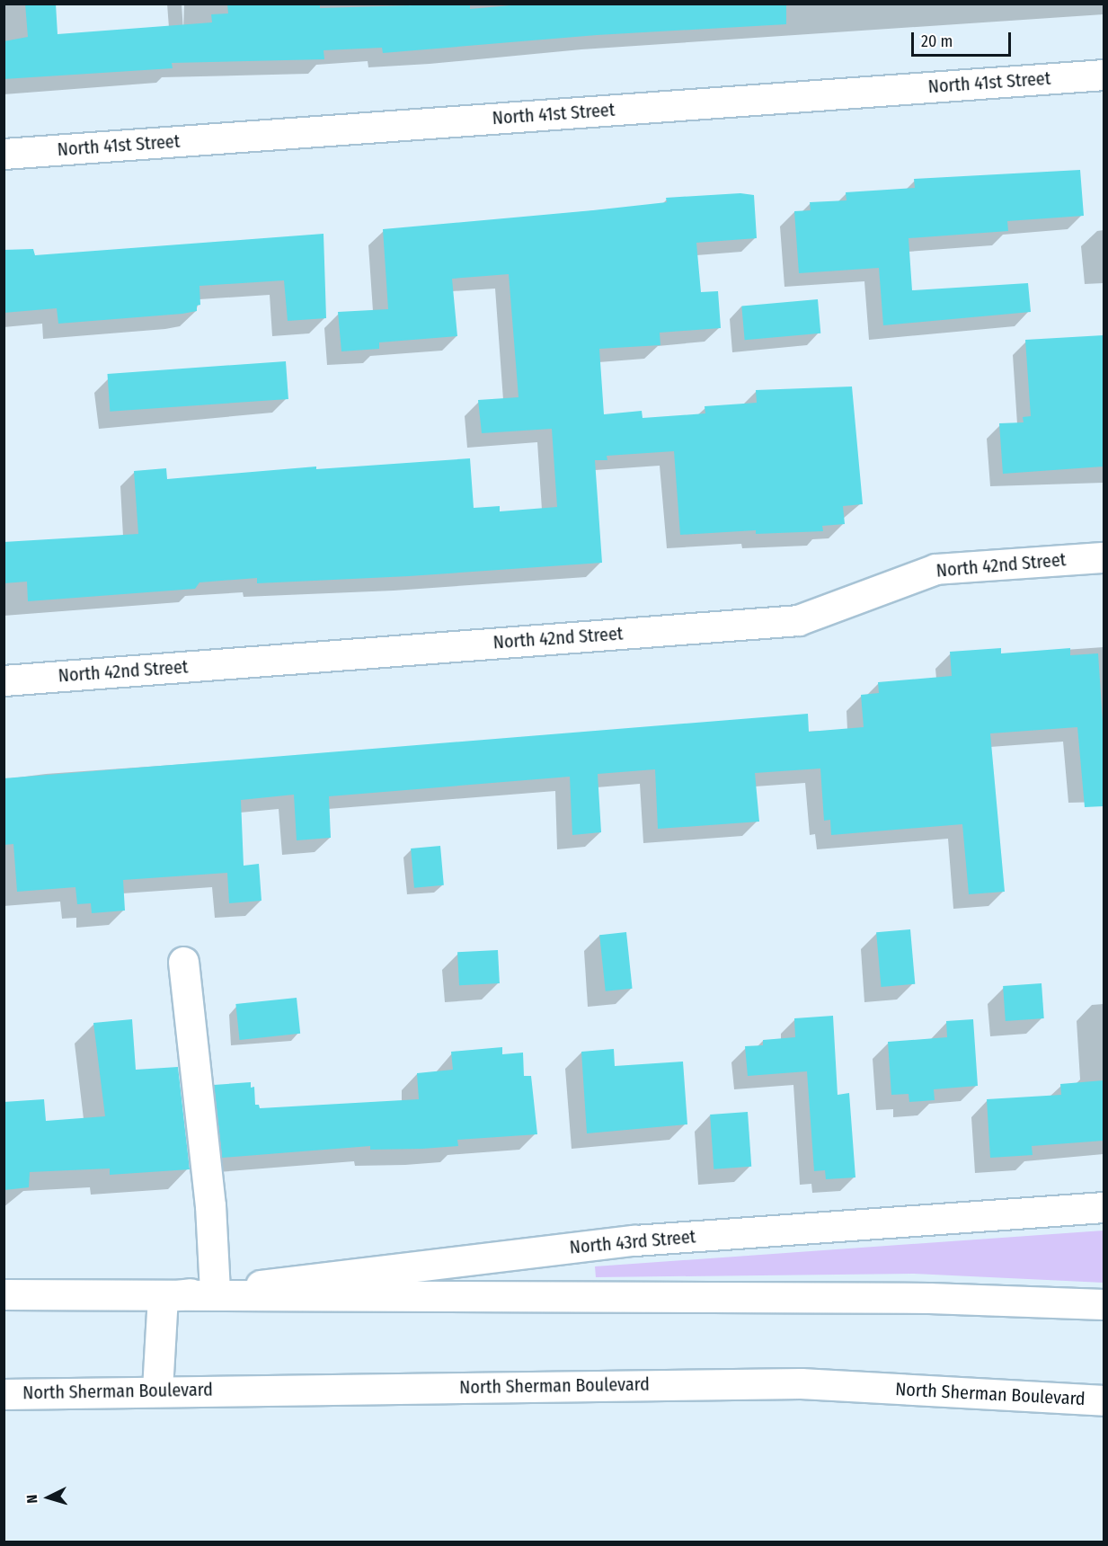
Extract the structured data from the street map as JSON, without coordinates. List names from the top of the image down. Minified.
{"streets":{"street":["North 41st Street","North 42nd Street","North 43rd Street","North Sherman Boulevard"]},"scale_bar":"20 m","north":"left"}
